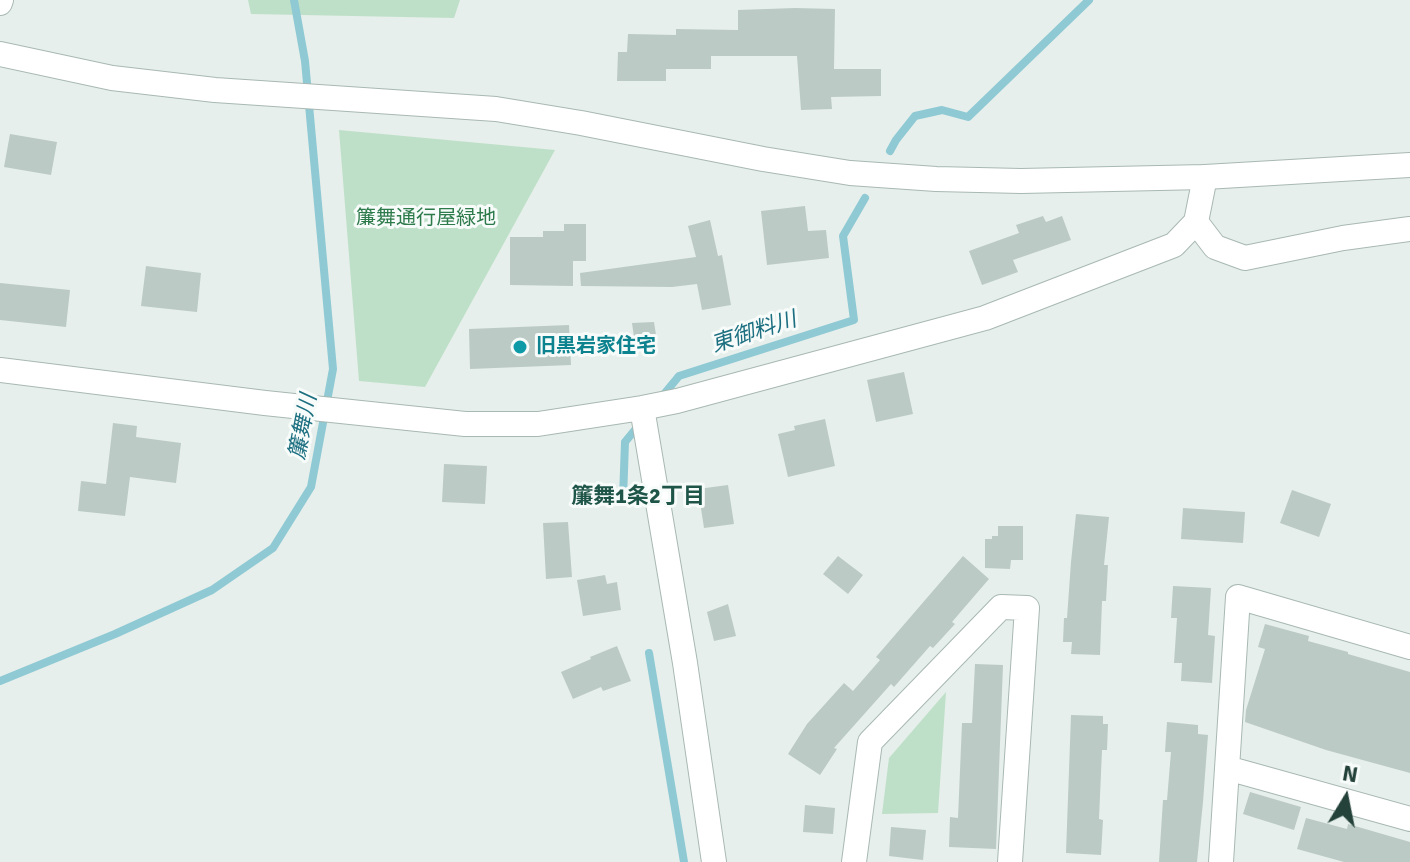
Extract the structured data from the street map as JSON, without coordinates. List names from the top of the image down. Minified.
{"districts":["簾舞1条2丁目"],"water":["東御料川","簾舞川"],"parks":["簾舞通行屋緑地"],"places":["旧黒岩家住宅"],"north":"top"}
